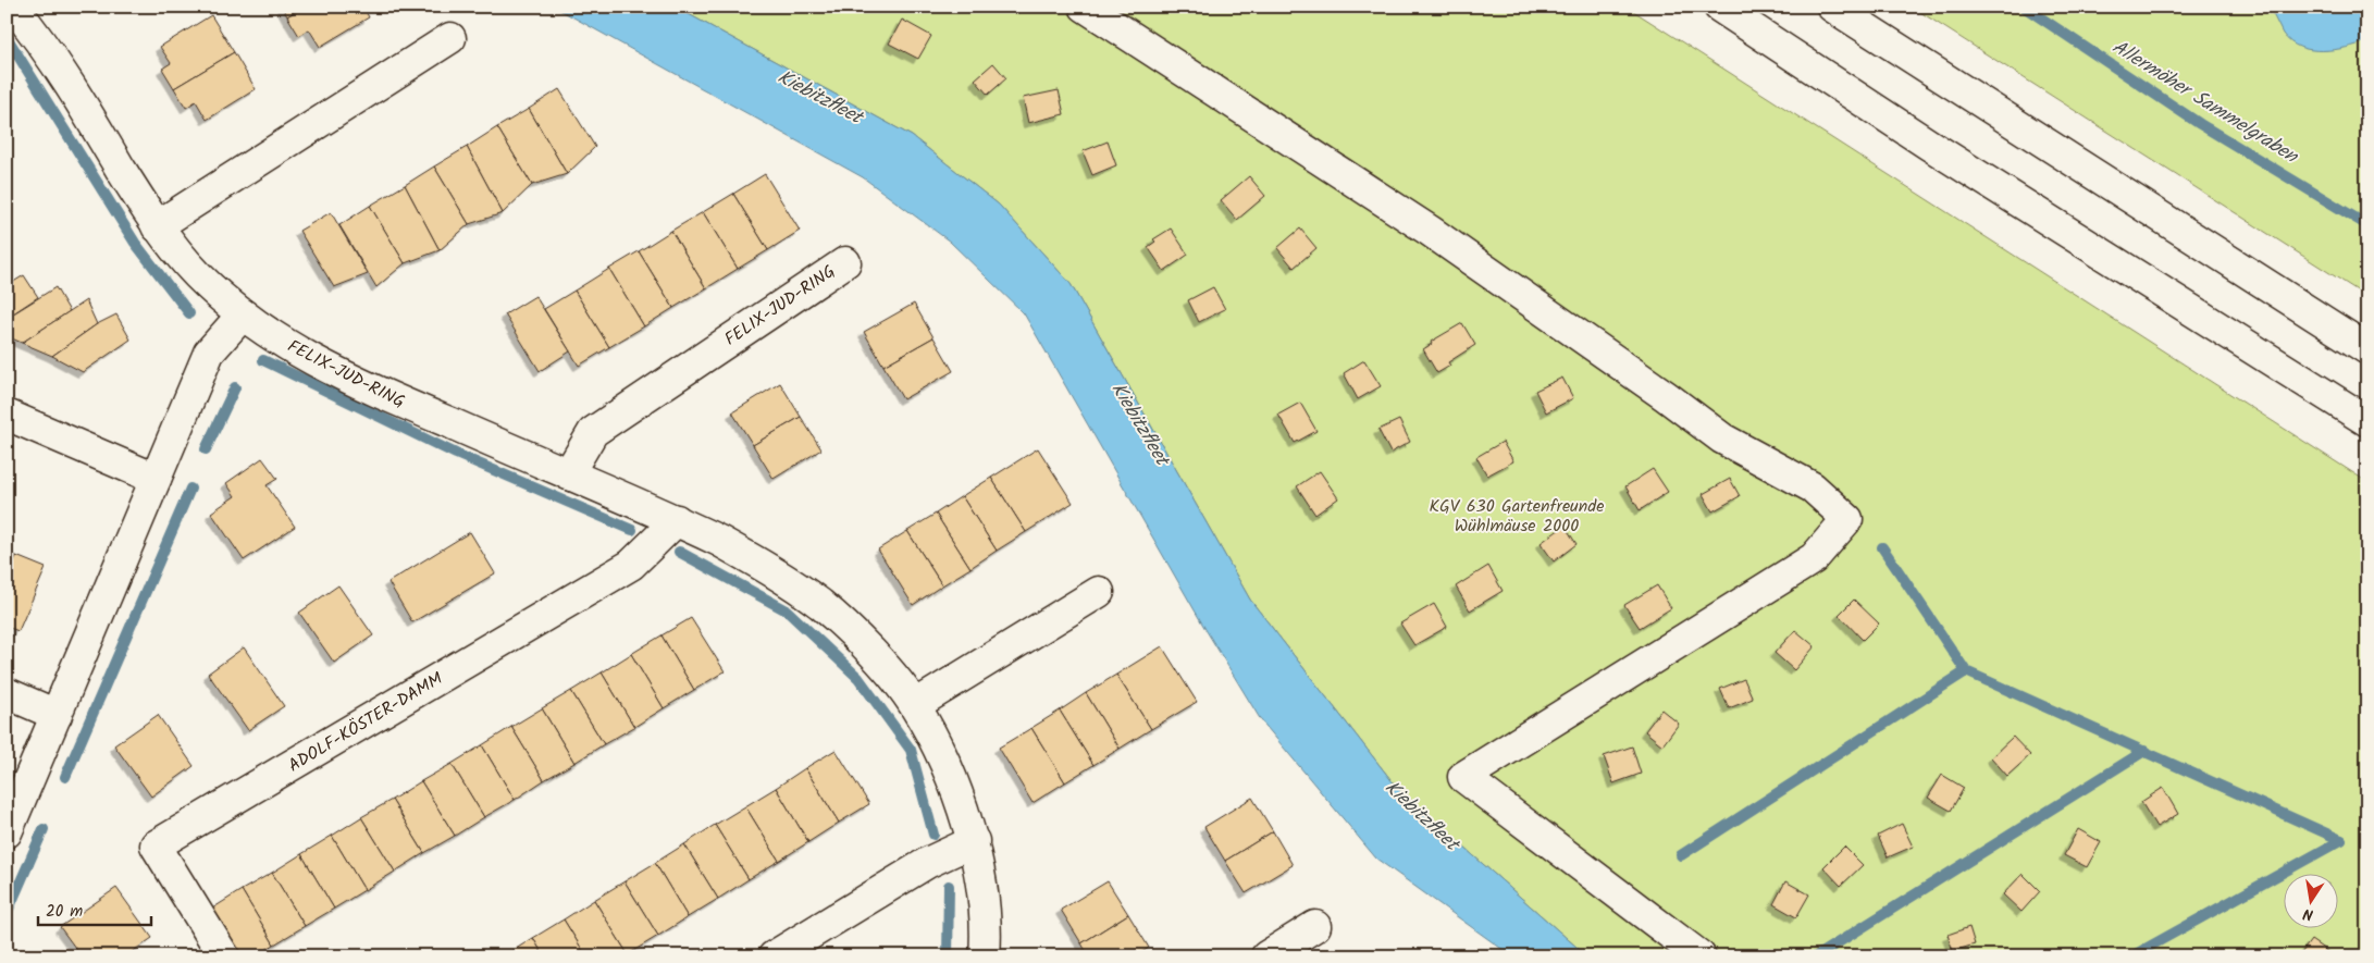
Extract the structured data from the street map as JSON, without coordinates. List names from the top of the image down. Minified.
{"streets":{"main road":["FELIX-JUD-RING","ADOLF-KÖSTER-DAMM"]},"crossings":[["FELIX-JUD-RING","ADOLF-KÖSTER-DAMM"]],"water":["Kiebitzfleet","Allermöher Sammelgraben"],"parks":["KGV 630 Gartenfreunde Wühlmäuse 2000"],"scale_bar":"20 m","north":"bottom"}
